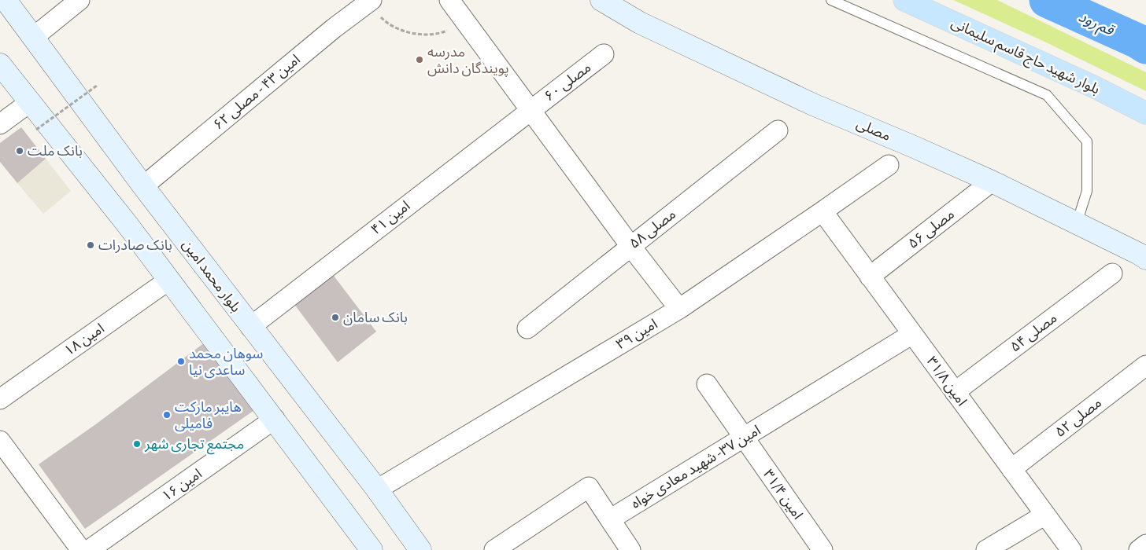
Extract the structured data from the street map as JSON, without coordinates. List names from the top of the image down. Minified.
{"streets":{"main road":["بلوار شهید حاج قاسم سلیمانی","مصلی","بلوار محمد امین"],"street":["مصلی ۶۰","امین ۴۳ - مصلی ۶۲","امین ۴۱","مصلی ۵۸","مصلی ۵۶","مصلی ۵۴","امین ۳۹","امین ۱۸","امین ۳۱/۸","مصلی ۵۲","امین ۳۷- شهید معادی خواه","امین ۱۶","امین ۳۱/۴"]},"crossings":[["مصلی ۶۰","امین ۴۱"],["امین ۴۳ - مصلی ۶۲","بلوار محمد امین"],["مصلی","مصلی ۵۶"],["امین ۴۱","بلوار محمد امین"],["مصلی ۵۶","امین ۳۱/۸"],["بلوار محمد امین","امین ۳۹"],["مصلی ۵۴","امین ۳۱/۸"],["امین ۳۹","امین ۳۱/۸"],["امین ۳۱/۸","مصلی ۵۲"],["امین ۳۱/۸","امین ۳۷- شهید معادی خواه"],["امین ۳۷- شهید معادی خواه","امین ۳۱/۴"]],"water":["قم رود"],"places":["مدرسه پویندگان دانش","بانک ملت","بانک صادرات","بانک سامان","سوهان محمد ساعدی نیا","هایبر مارکت فامیلی","مجتمع تجاری شهر"]}
